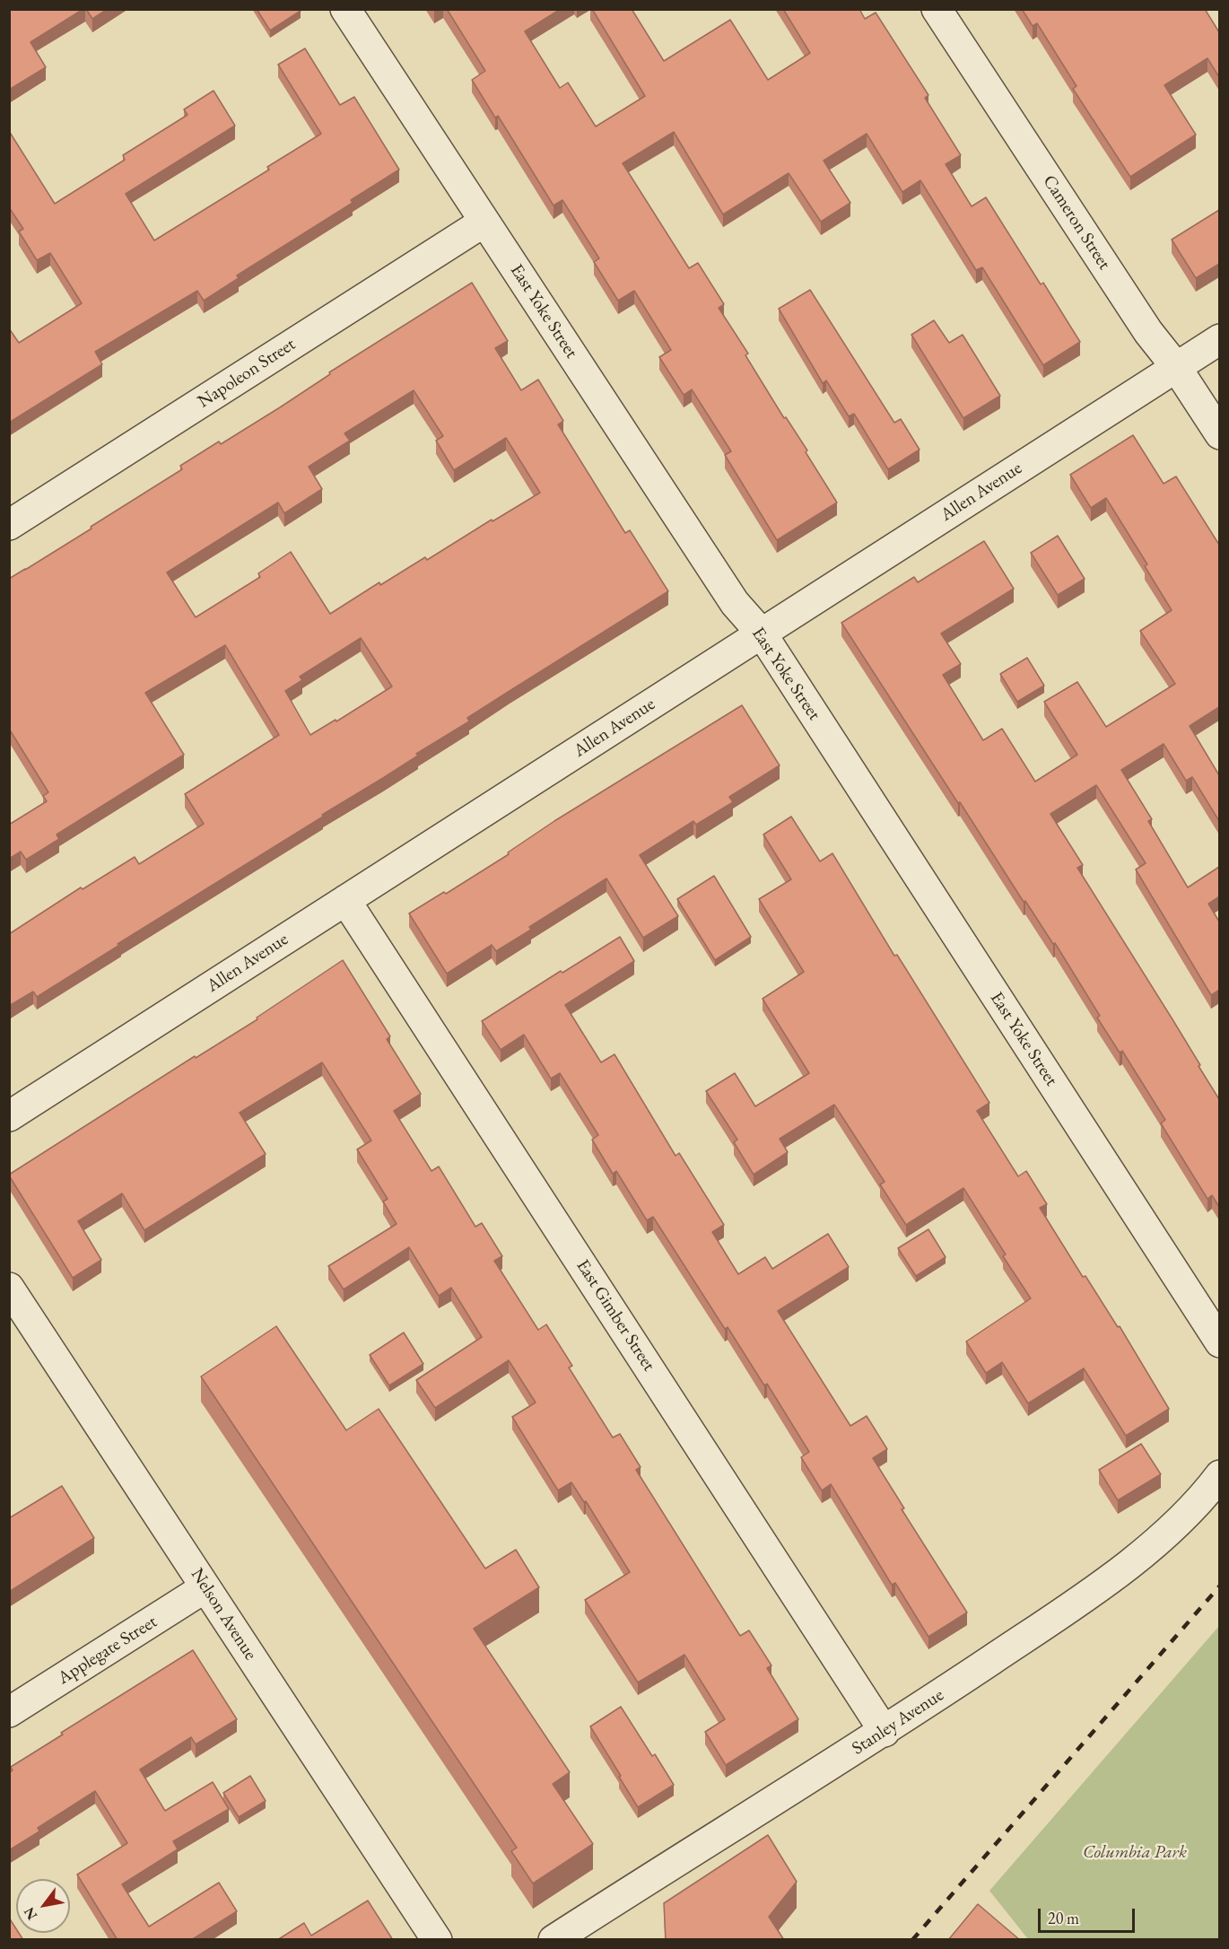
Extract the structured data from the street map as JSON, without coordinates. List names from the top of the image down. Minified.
{"streets":{"street":["Cameron Street","East Yoke Street","Napoleon Street","Allen Avenue","East Gimber Street","Nelson Avenue","Applegate Street","Stanley Avenue"]},"crossings":[["Cameron Street","Allen Avenue"],["East Yoke Street","Napoleon Street"],["East Yoke Street","Allen Avenue"],["Allen Avenue","East Gimber Street"],["East Gimber Street","Stanley Avenue"],["Nelson Avenue","Applegate Street"]],"parks":["Columbia Park"],"scale_bar":"20 m","north":"bottom left"}
